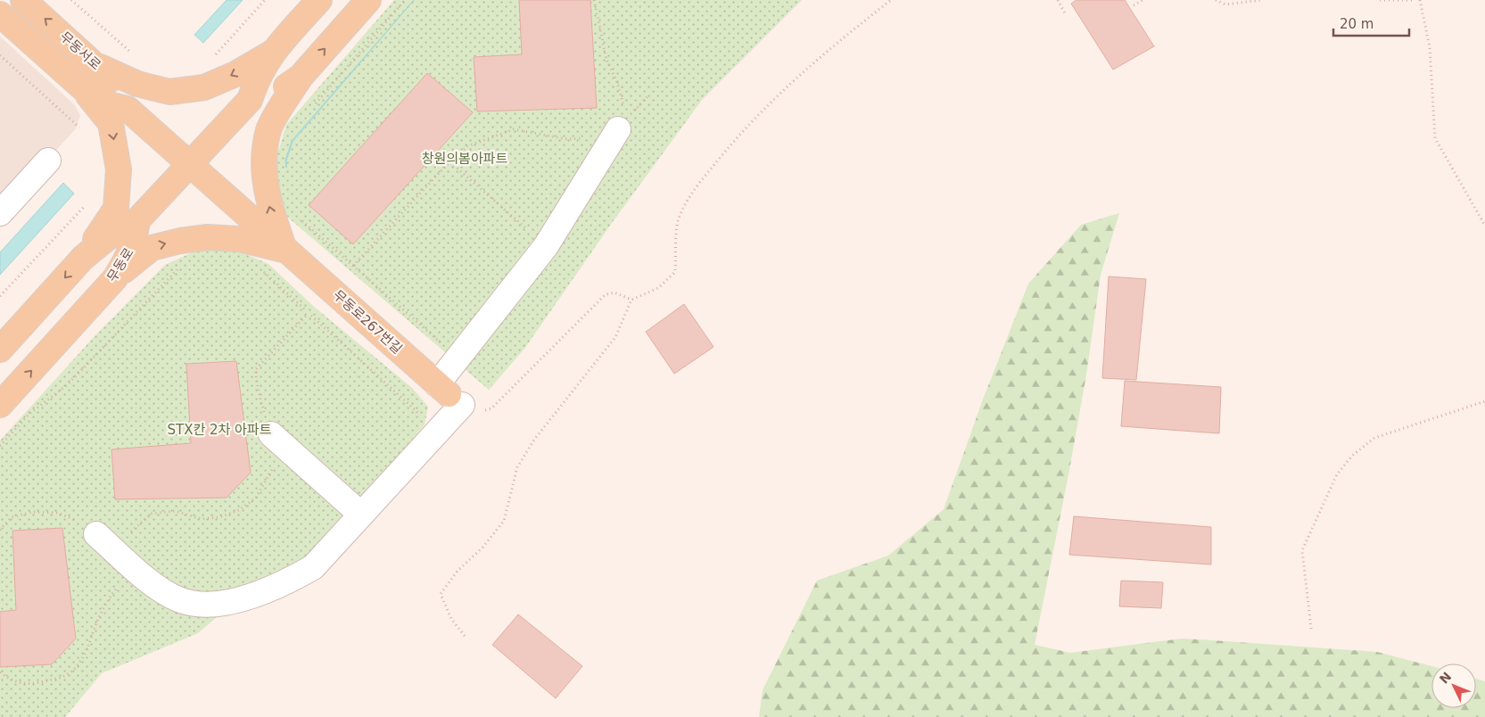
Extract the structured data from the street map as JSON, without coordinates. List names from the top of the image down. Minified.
{"streets":{"main road":["무동서로","무동로","무동로267번길"]},"crossings":[["무동서로","무동로267번길"]],"parks":["창원의봄아파트","STX칸 2차 아파트"],"scale_bar":"20 m","north":"top left"}
